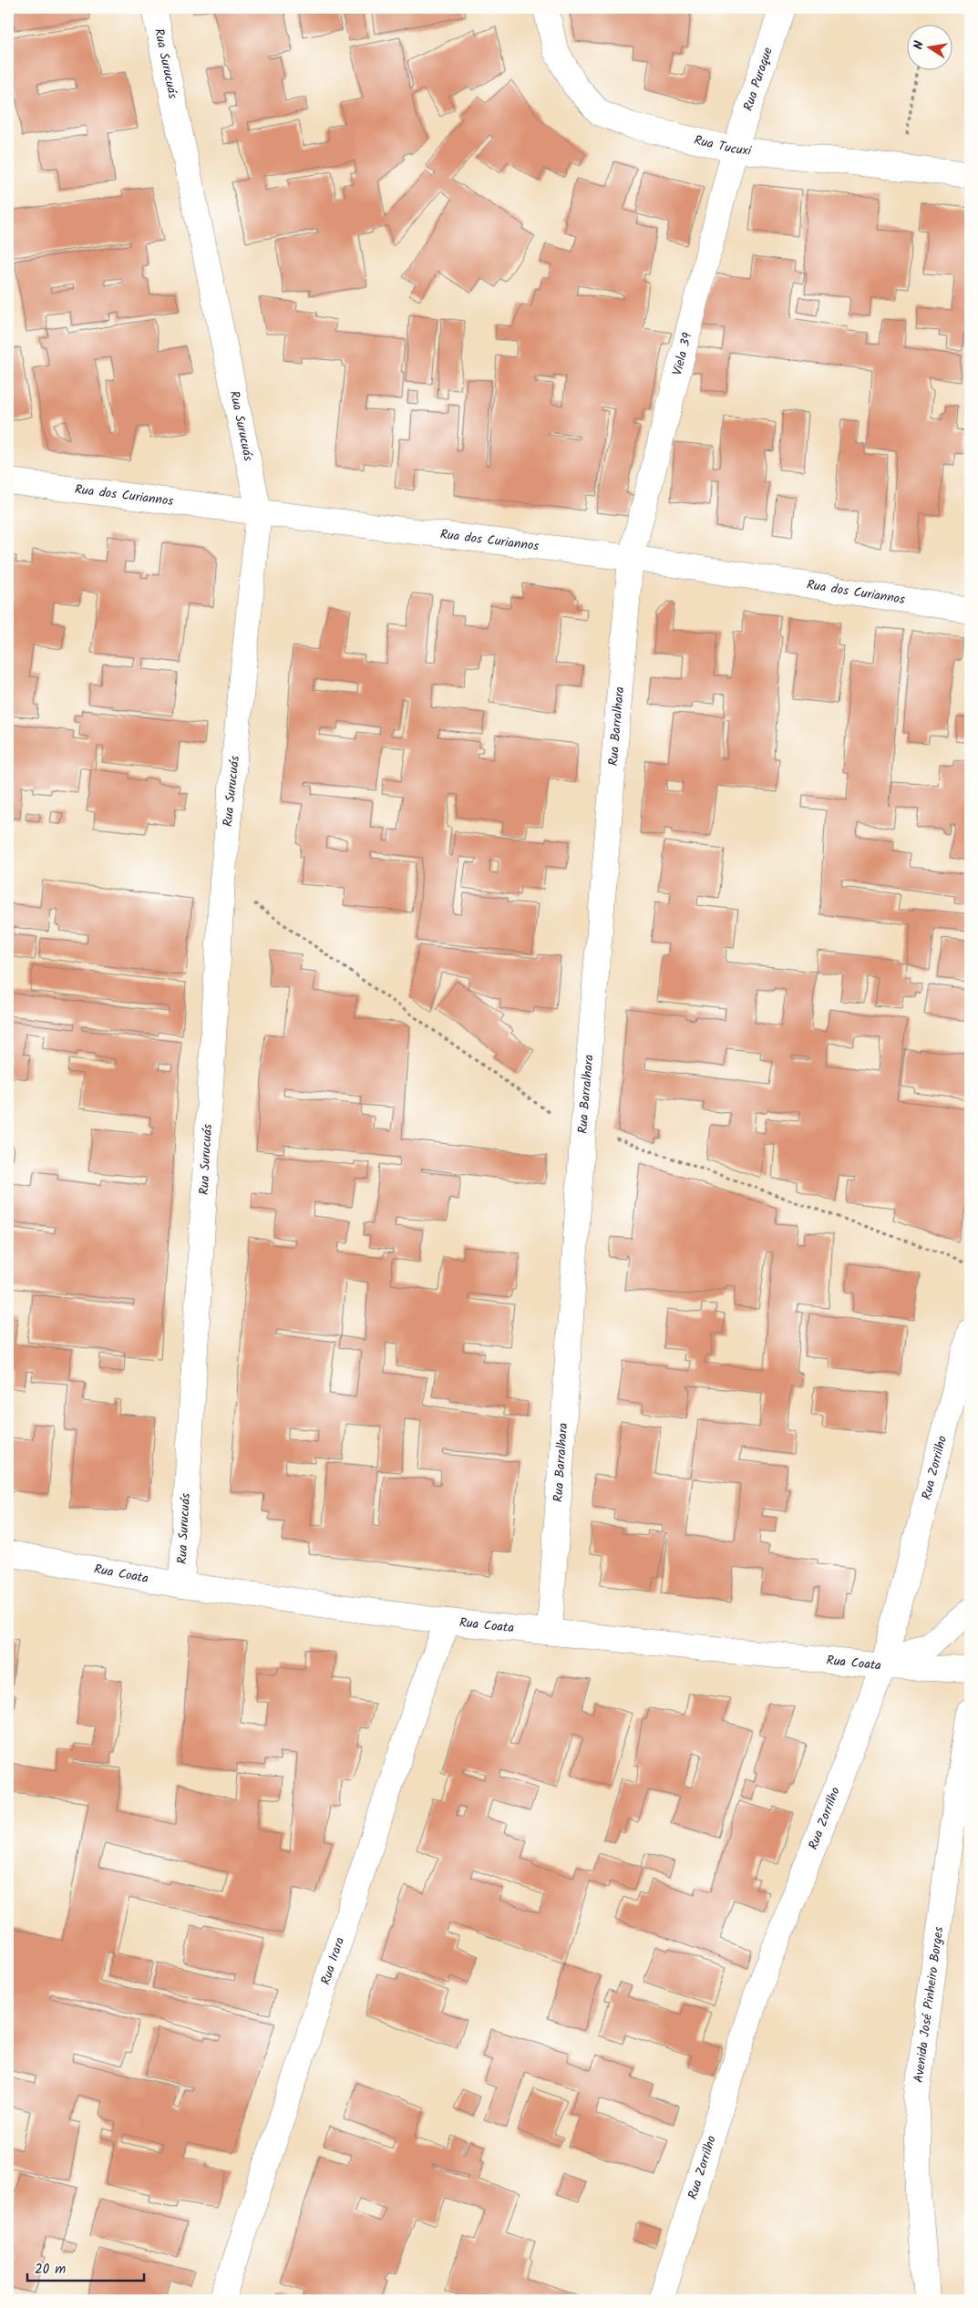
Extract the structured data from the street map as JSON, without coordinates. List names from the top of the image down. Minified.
{"streets":{"street":["Rua Surucuás","Rua Puraque","Rua Tucuxi","Viela 39","Rua dos Curiannos","Rua Barralhara","Rua Zorrilho","Rua Coata","Rua Irara","Avenida José Pinheiro Borges"]},"crossings":[["Rua Surucuás","Rua dos Curiannos"],["Rua Surucuás","Rua Coata"],["Rua Puraque","Rua Tucuxi"],["Rua Puraque","Viela 39"],["Rua Tucuxi","Viela 39"],["Viela 39","Rua dos Curiannos"],["Viela 39","Rua Barralhara"],["Rua dos Curiannos","Rua Barralhara"],["Rua Barralhara","Rua Coata"],["Rua Zorrilho","Rua Coata"],["Rua Coata","Rua Irara"]],"scale_bar":"20 m","north":"left"}
